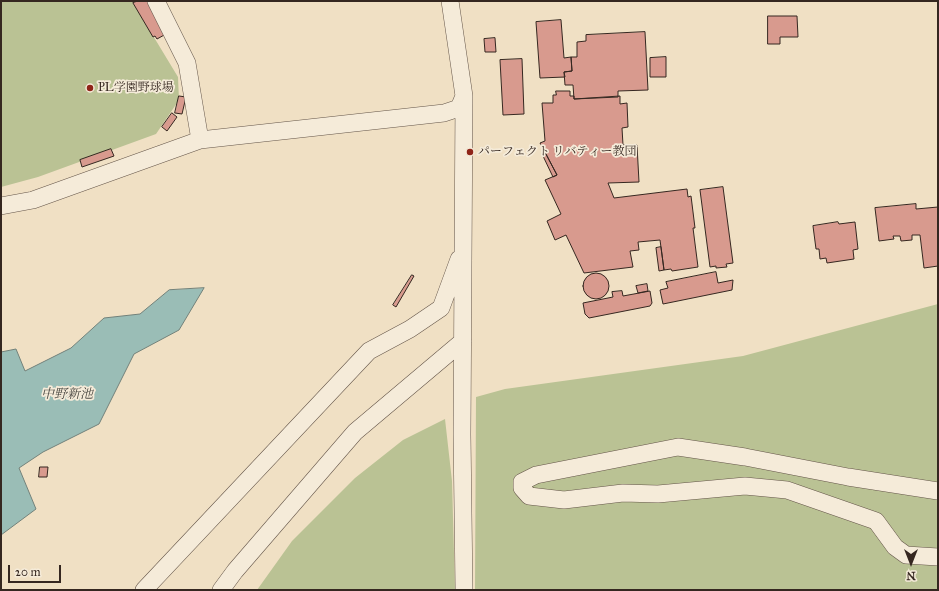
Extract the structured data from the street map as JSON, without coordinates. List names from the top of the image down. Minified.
{"water":["中野新池"],"places":["PL学園野球場","パーフェクト リバティー教団"],"scale_bar":"20 m","north":"bottom"}
